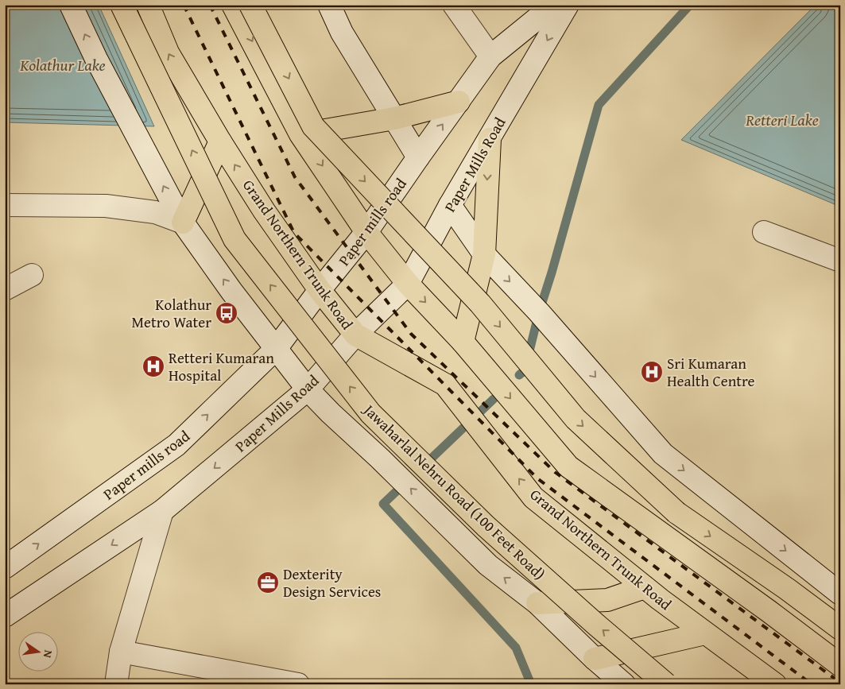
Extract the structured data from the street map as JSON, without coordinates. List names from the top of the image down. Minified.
{"streets":{"main road":["Grand Northern Trunk Road","Jawaharlal Nehru Road (100 Feet Road)"],"street":["Paper Mills Road","Paper mills road"]},"crossings":[["Paper Mills Road","Grand Northern Trunk Road"],["Paper mills road","Grand Northern Trunk Road"]],"one_way":["Paper Mills Road","Paper mills road"],"water":["Kolathur Lake","Retteri Lake"],"places":{"bus stop":["Kolathur Metro Water"],"hospital":["Retteri Kumaran Hospital","Sri Kumaran Health Centre"],"office":["Dexterity Design Services"]},"north":"right"}
